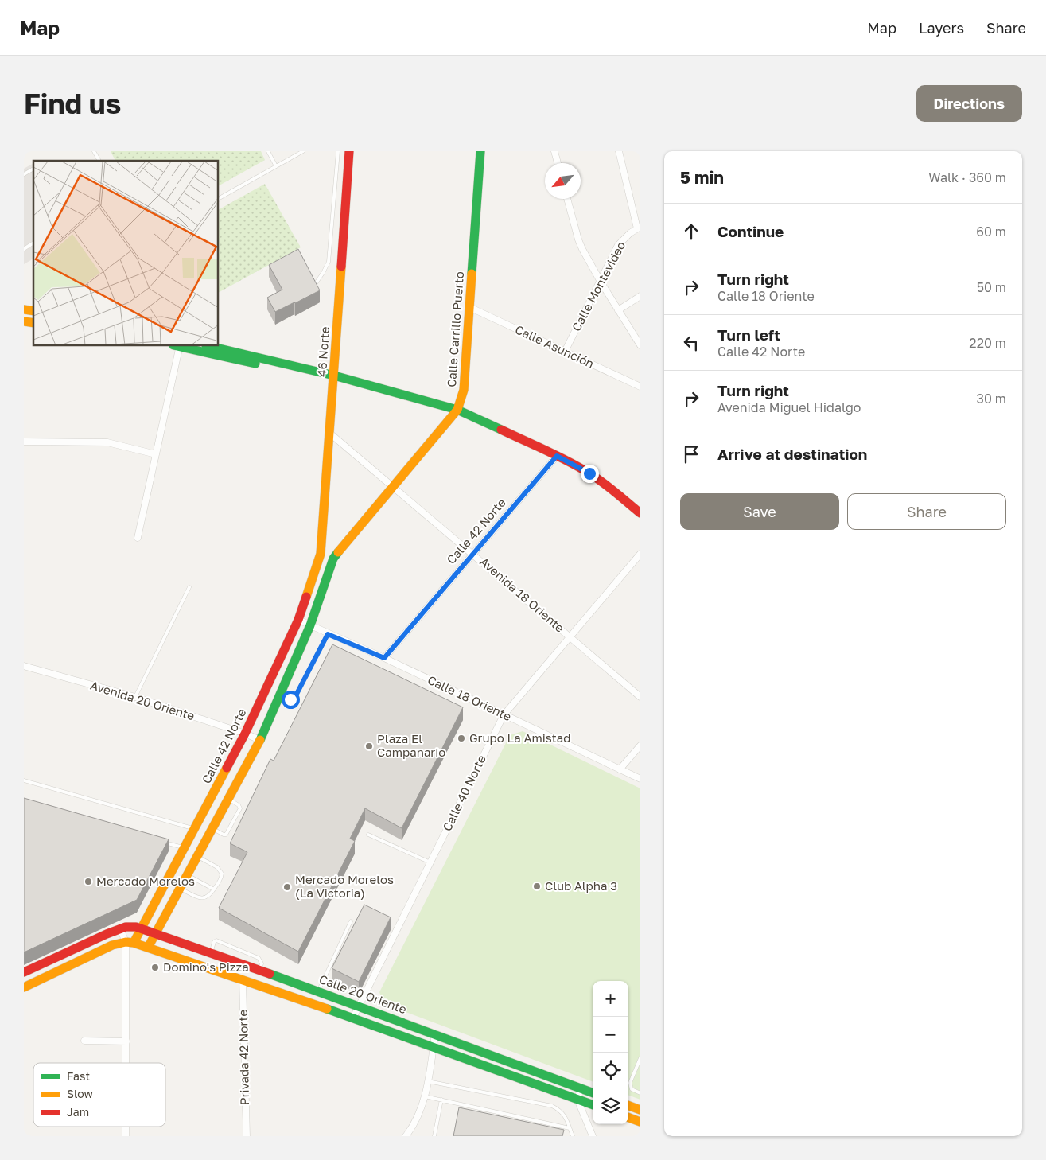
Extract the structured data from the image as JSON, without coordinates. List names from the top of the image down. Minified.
{"streets":{"main road":["Calle Carrillo Puerto","46 Norte","Calle 42 Norte","Calle 20 Oriente"],"street":["Calle Montevideo","Calle Asunción","Avenida 18 Oriente","Calle 18 Oriente","Avenida 20 Oriente","Calle 40 Norte","Privada 42 Norte"]},"crossings":[["Calle Montevideo","Calle Asunción"],["Calle Carrillo Puerto","Calle Asunción"],["Calle Carrillo Puerto","Avenida 18 Oriente"],["46 Norte","Calle 42 Norte"],["46 Norte","Avenida 18 Oriente"],["Calle 42 Norte","Avenida 18 Oriente"],["Calle 42 Norte","Calle 18 Oriente"],["Calle 42 Norte","Avenida 20 Oriente"],["Calle 42 Norte","Calle 20 Oriente"],["Avenida 18 Oriente","Calle 40 Norte"],["Calle 18 Oriente","Calle 40 Norte"],["Calle 40 Norte","Calle 20 Oriente"],["Calle 20 Oriente","Privada 42 Norte"]],"places":["Grupo La Amistad","Plaza El Campanario","Mercado Morelos","Club Alpha 3","Mercado Morelos (La Victoria)","Domino's Pizza"],"legend":["Fast","Slow","Jam"],"north":"bottom left","page":{"header":"Map","nav":["Map","Layers","Share"],"buttons":["Directions",["Save","Share"]],"title":"Find us","heading":["5 min","Walk · 360 m"],"list":[["Continue","60 m"],["Turn right","Calle 18 Oriente","50 m"],["Turn left","Calle 42 Norte","220 m"],["Turn right","Avenida Miguel Hidalgo","30 m"],"Arrive at destination"],"map_buttons":["+","−"]}}
